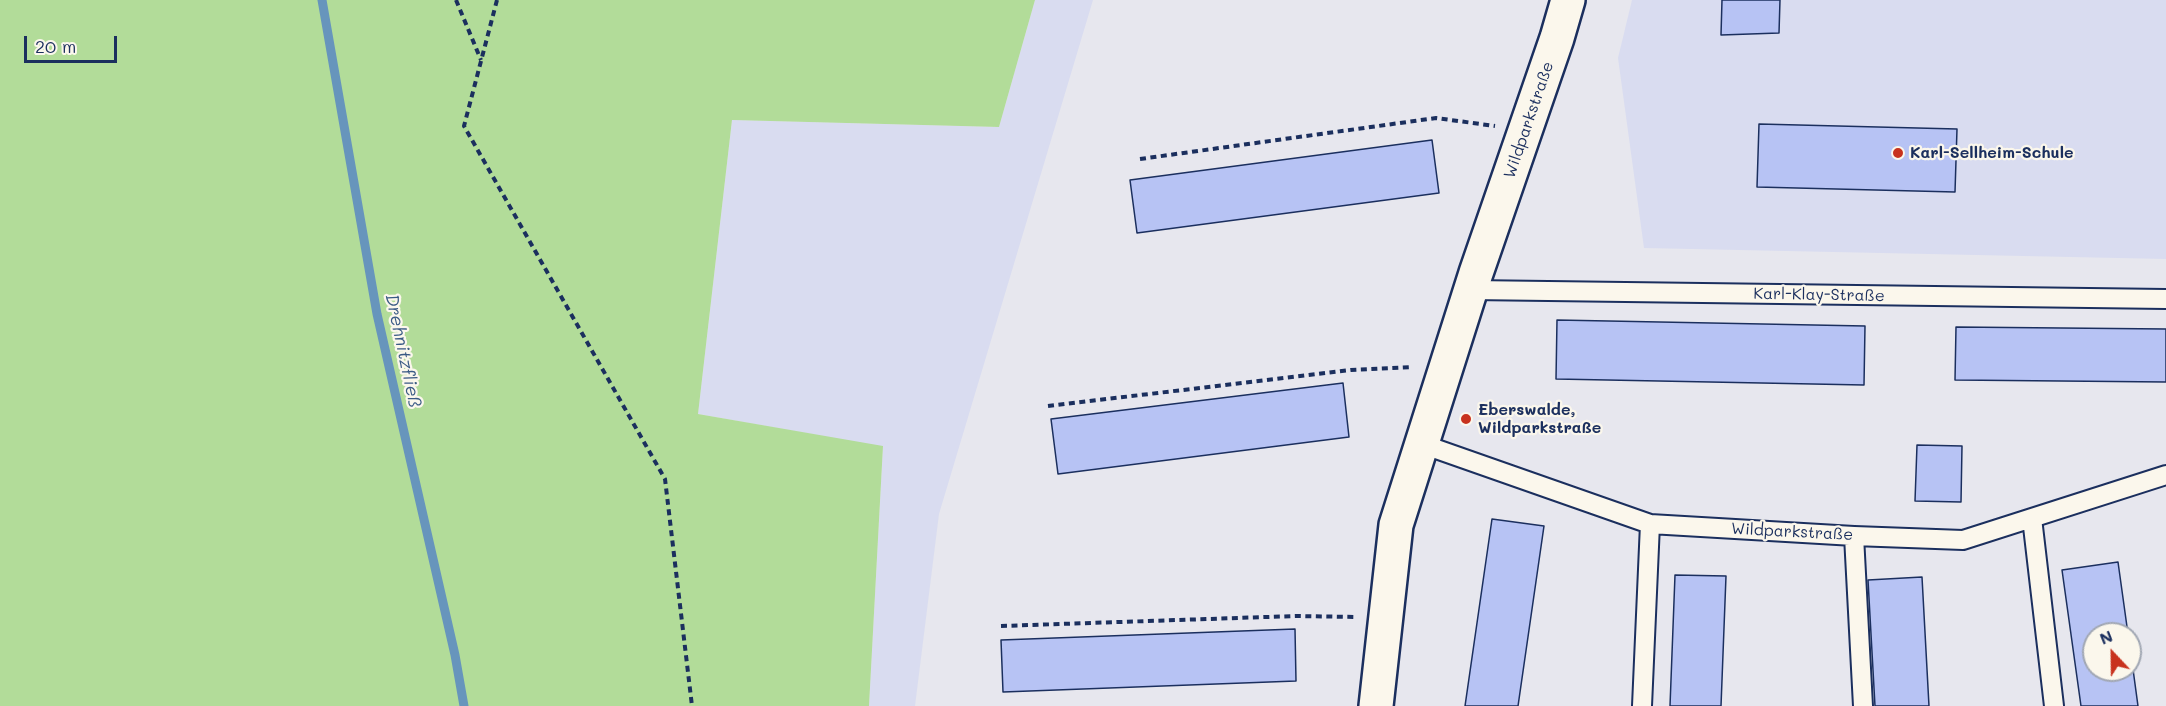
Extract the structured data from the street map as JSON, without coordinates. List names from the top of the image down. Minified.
{"streets":{"street":["Wildparkstraße"],"lane":["Karl-Klay-Straße"]},"crossings":[["Wildparkstraße","Karl-Klay-Straße"]],"water":["Drehnitzfließ"],"places":["Karl-Sellheim-Schule","Eberswalde, Wildparkstraße"],"scale_bar":"20 m","north":"top"}
